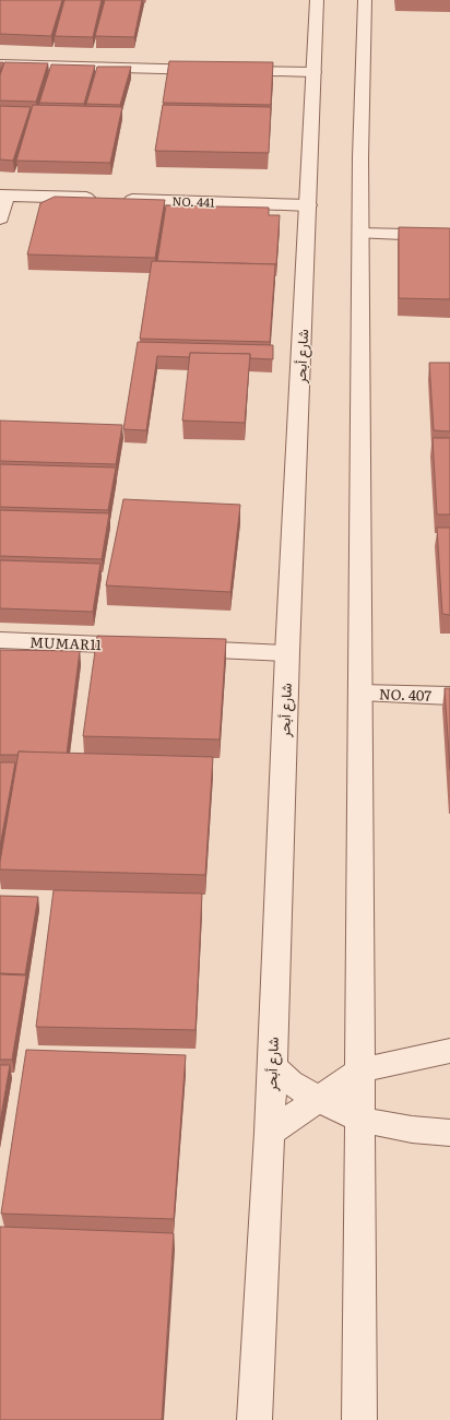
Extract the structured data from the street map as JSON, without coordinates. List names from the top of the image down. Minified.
{"streets":{"street":["NO. 441","شارع أبحر","MUMAR11","NO. 407"]},"crossings":[["NO. 441","شارع أبحر"]]}
